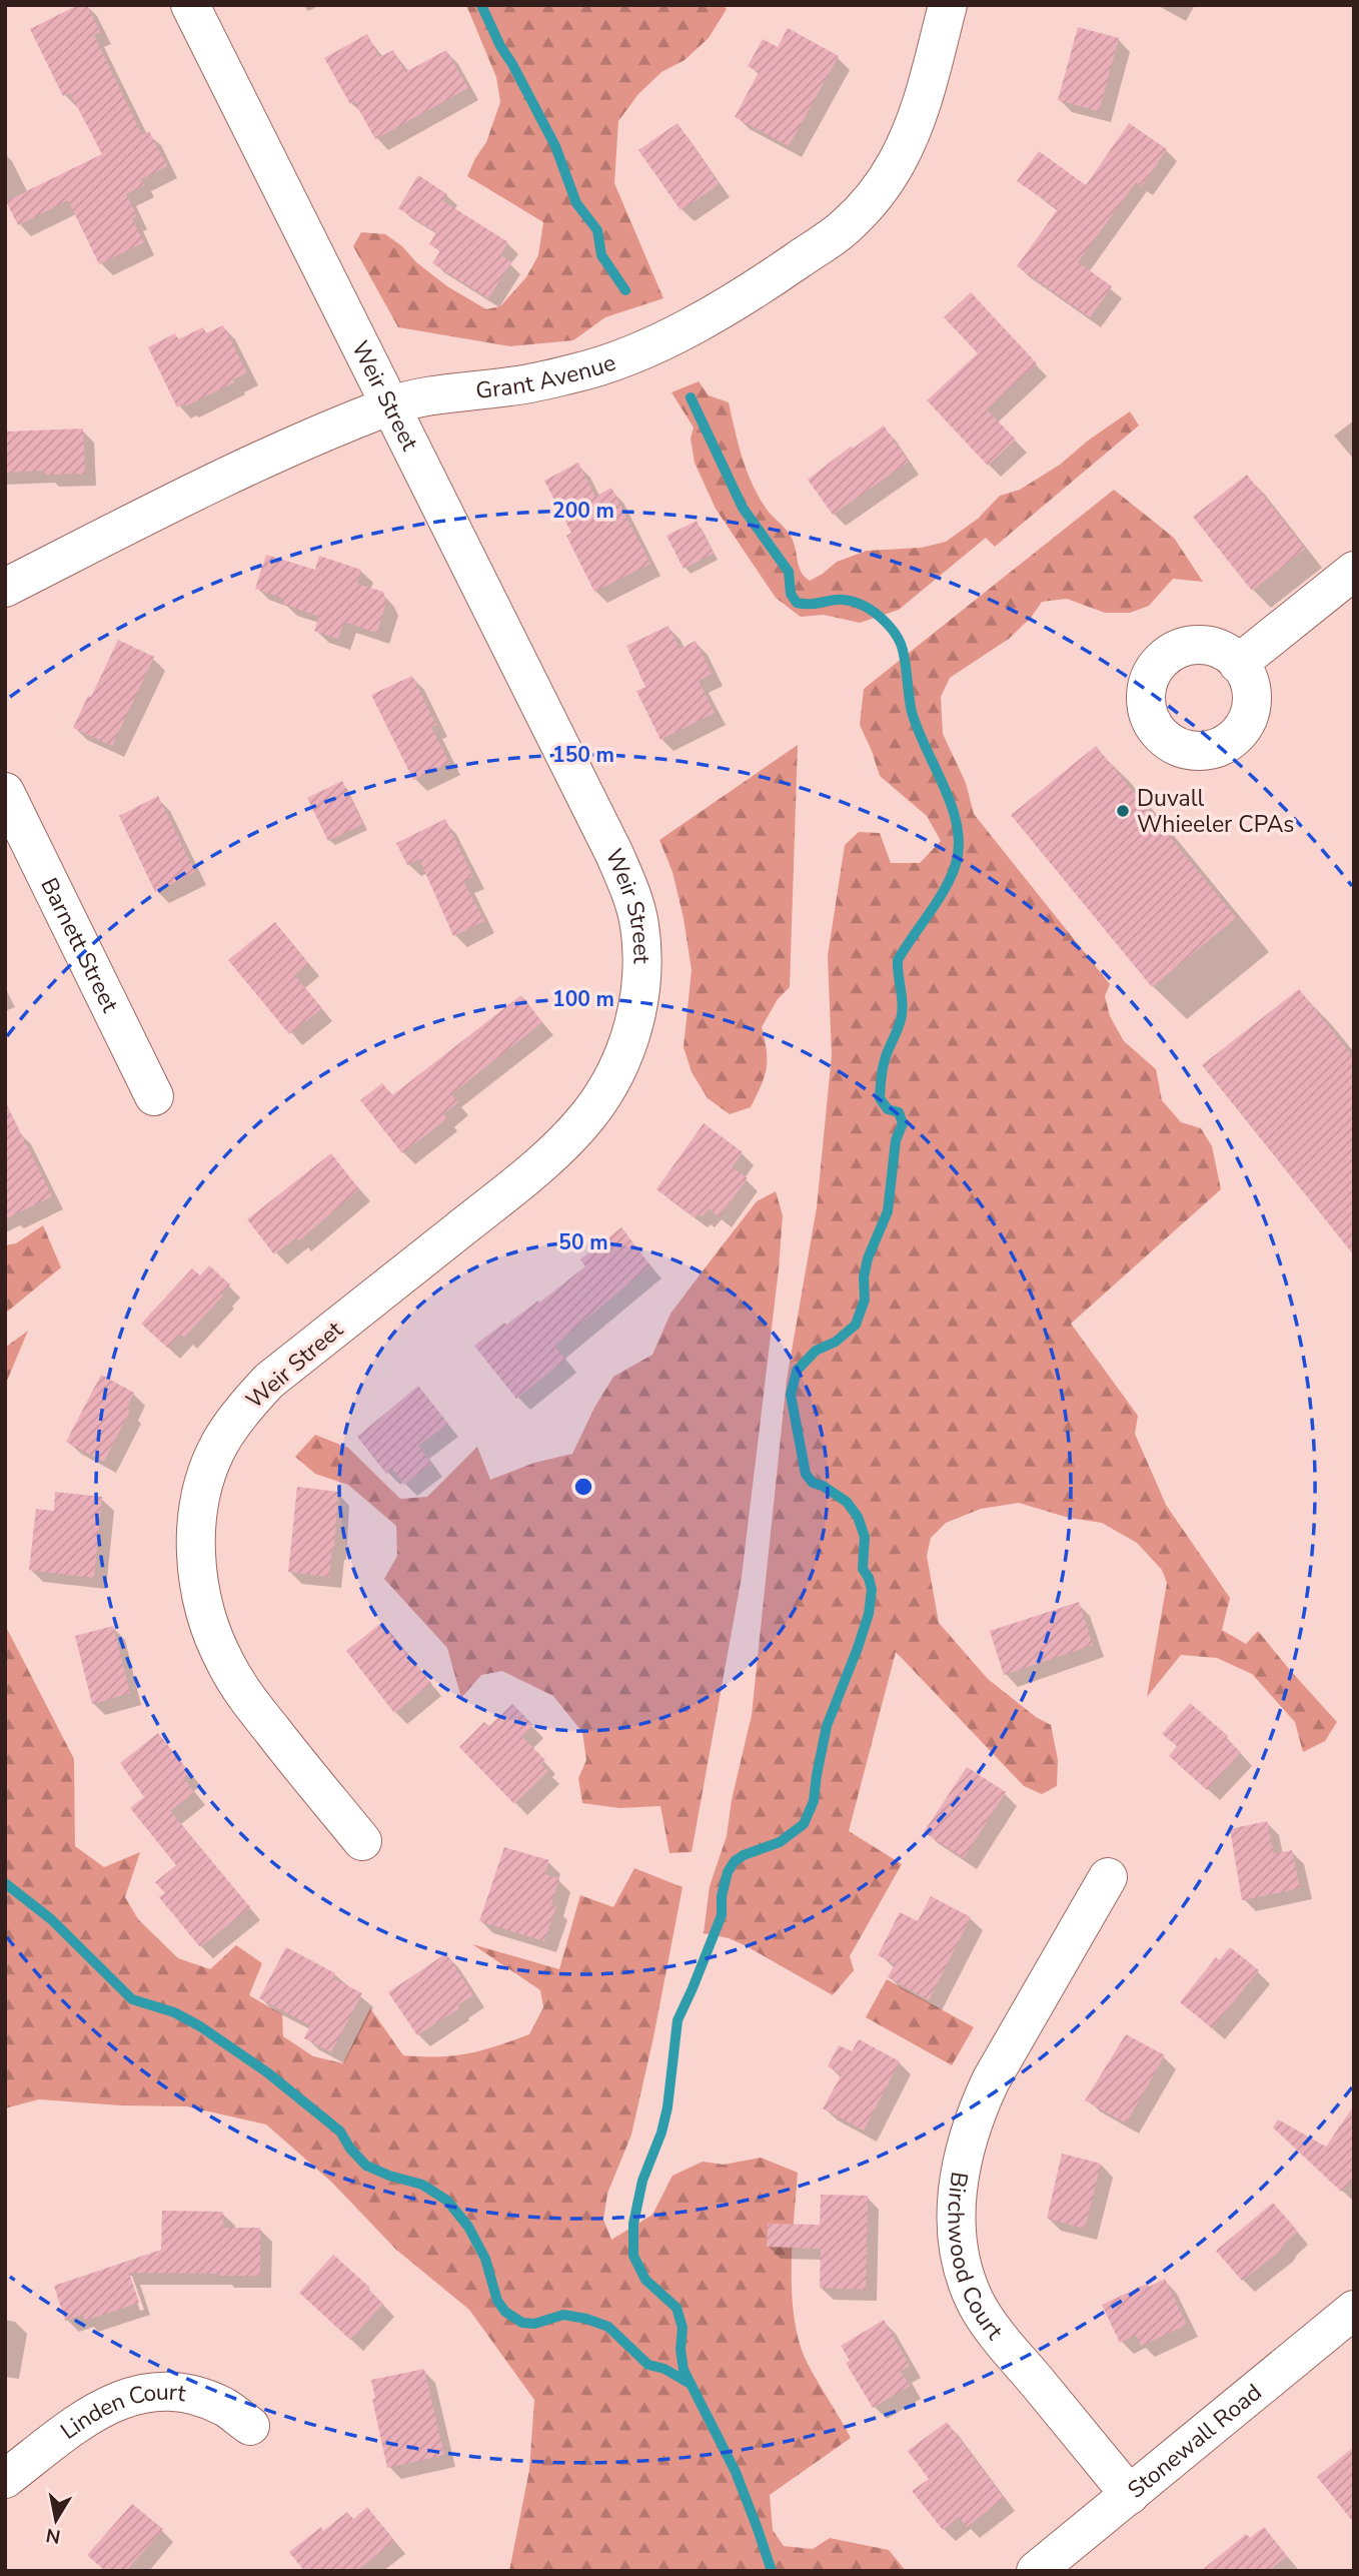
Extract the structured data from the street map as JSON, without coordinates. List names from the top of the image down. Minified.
{"streets":{"street":["Grant Avenue","Weir Street","Barnett Street","Birchwood Court","Linden Court","Stonewall Road"]},"crossings":[["Grant Avenue","Weir Street"],["Birchwood Court","Stonewall Road"]],"places":["Duvall Whieeler CPAs"],"north":"bottom","rings":["200 m","150 m","100 m","50 m"]}
